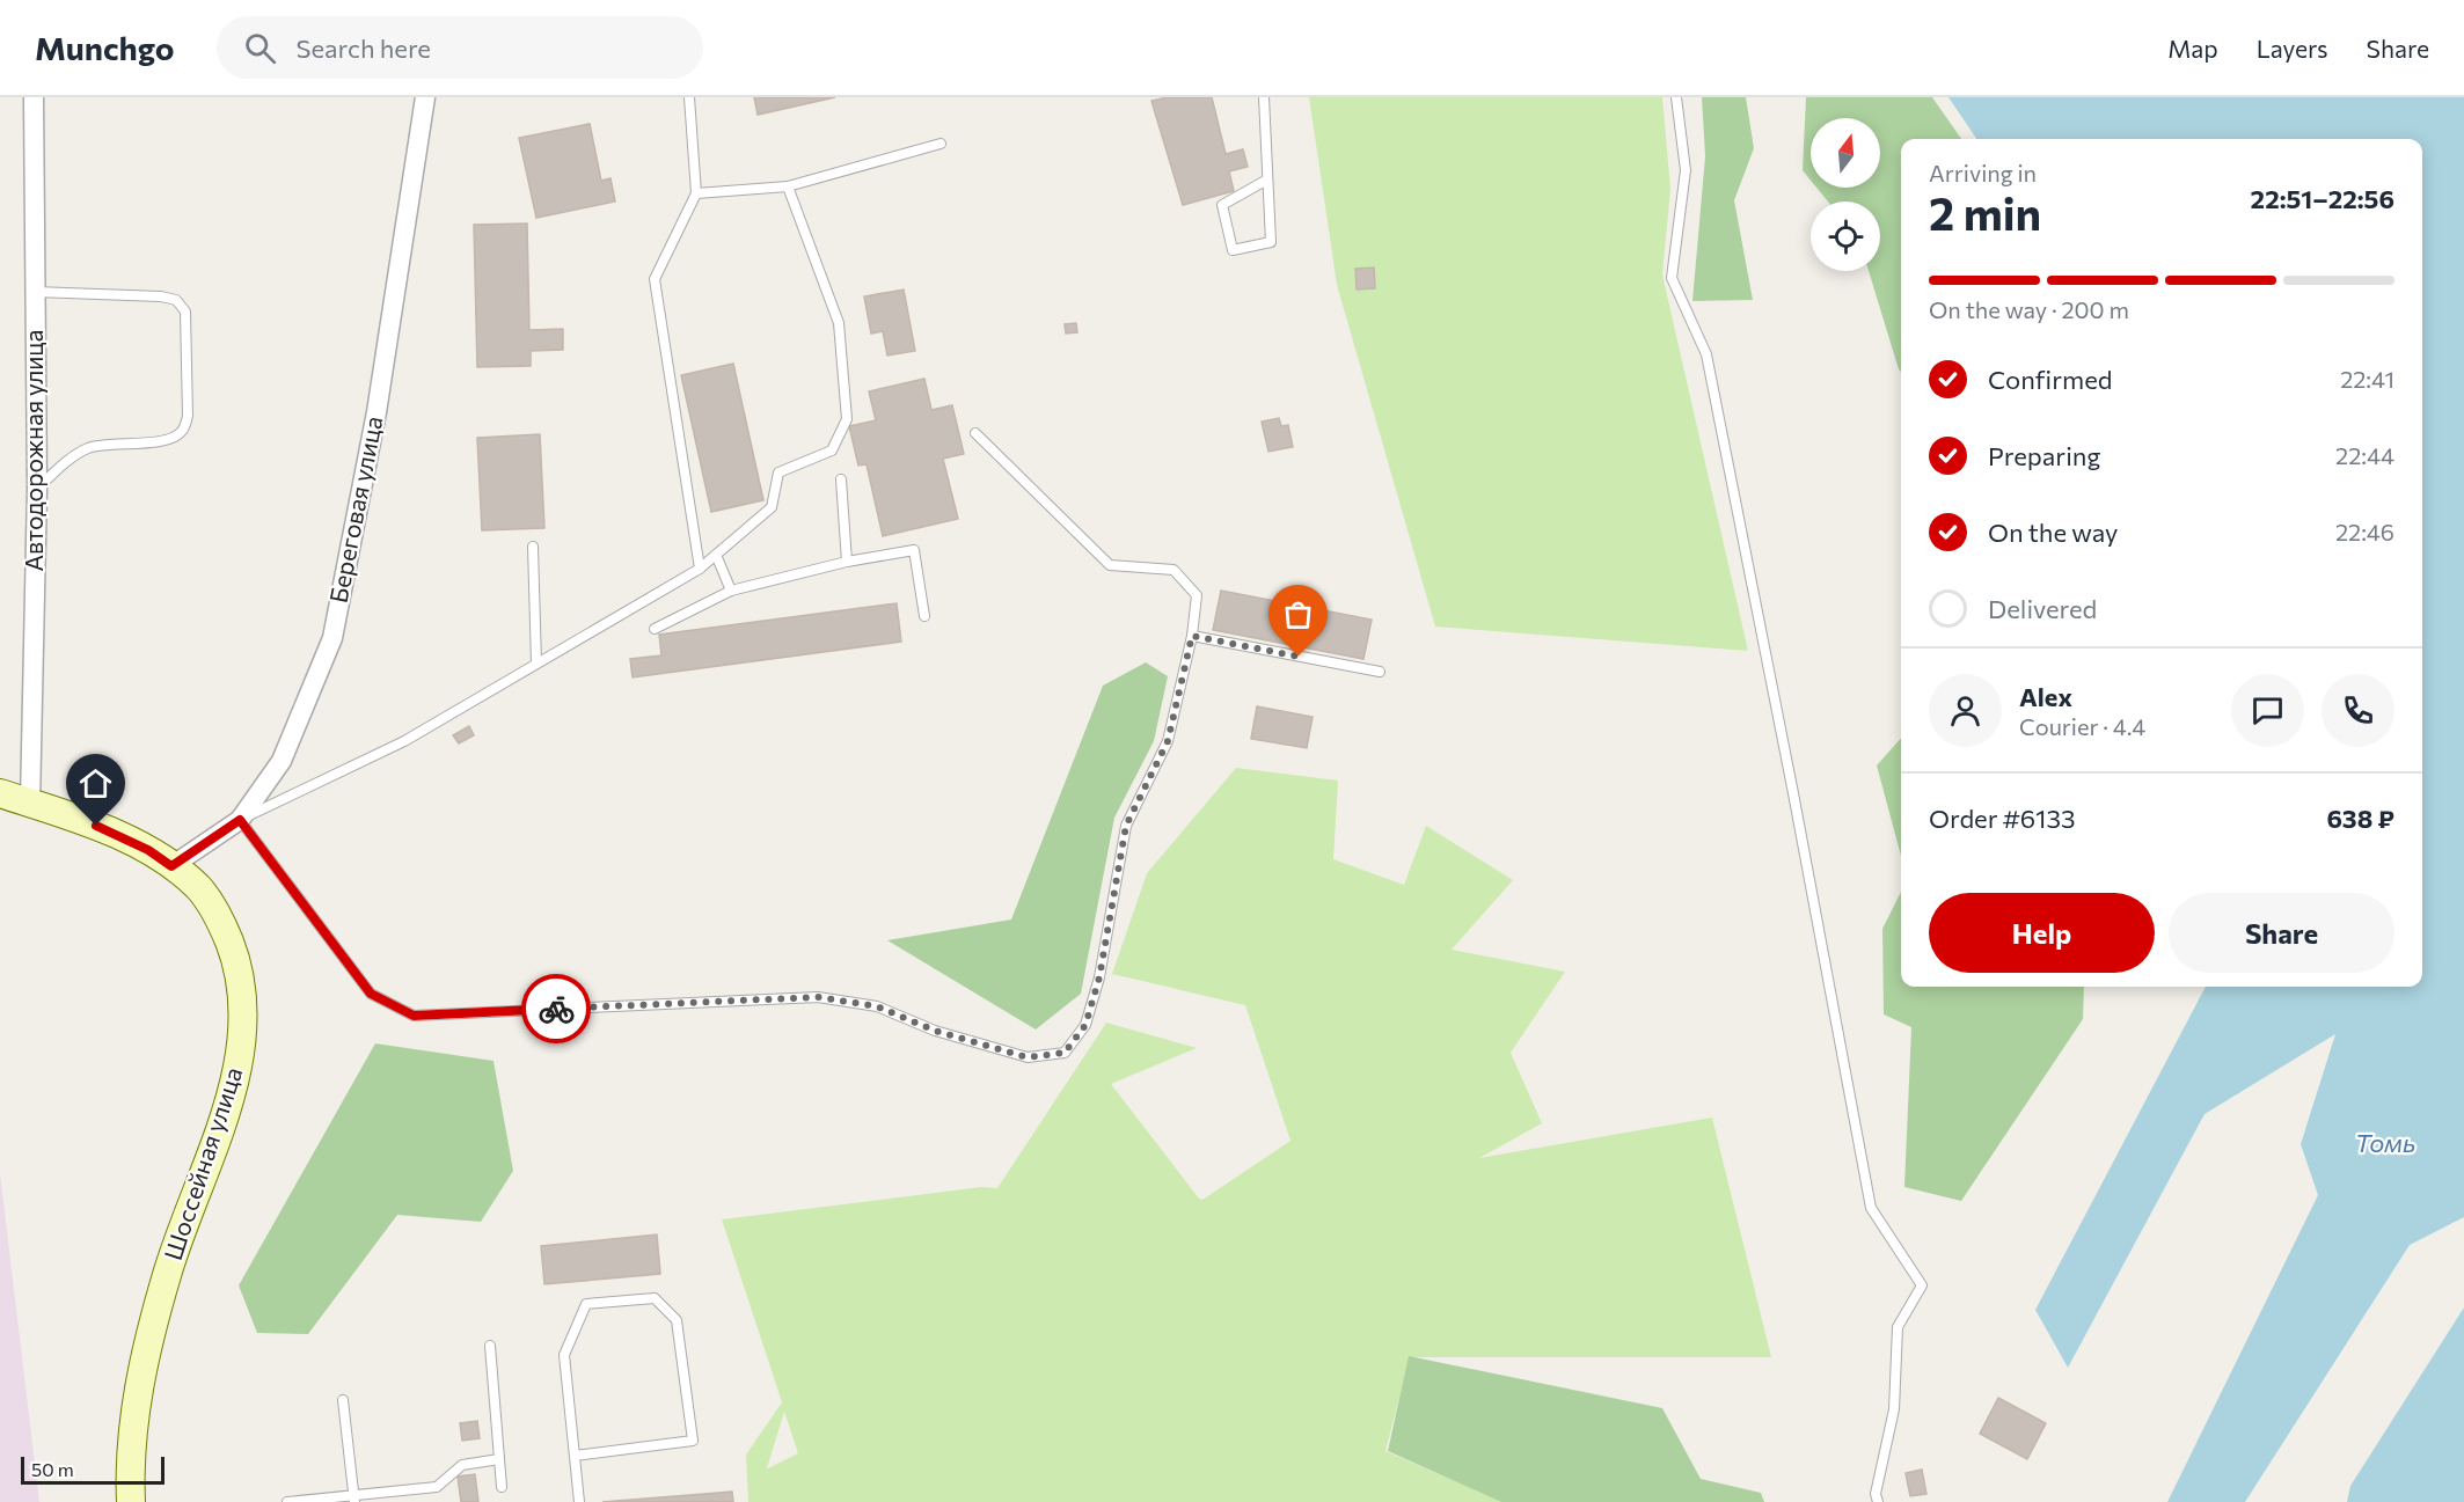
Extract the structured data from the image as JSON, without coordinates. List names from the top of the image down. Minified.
{"streets":{"main road":["Шоссейная улица"],"street":["Автодорожная улица","Береговая улица"]},"crossings":[["Автодорожная улица","Шоссейная улица"],["Береговая улица","Шоссейная улица"]],"water":["Томь"],"scale_bar":"50 m","north":"top","page":{"header":"Munchgo","search":"Search here","nav":["Map","Layers","Share"],"heading":["2 min","Arriving in","22:51–22:56"],"panel":["Alex","Courier · 4.4","Order #6133","638 ₽"],"bar":"On the way · 200 m","list":[["Confirmed","22:41"],["Preparing","22:44"],["On the way","22:46"],"Delivered"],"buttons":["Help","Share"],"scale":"50 m"}}
